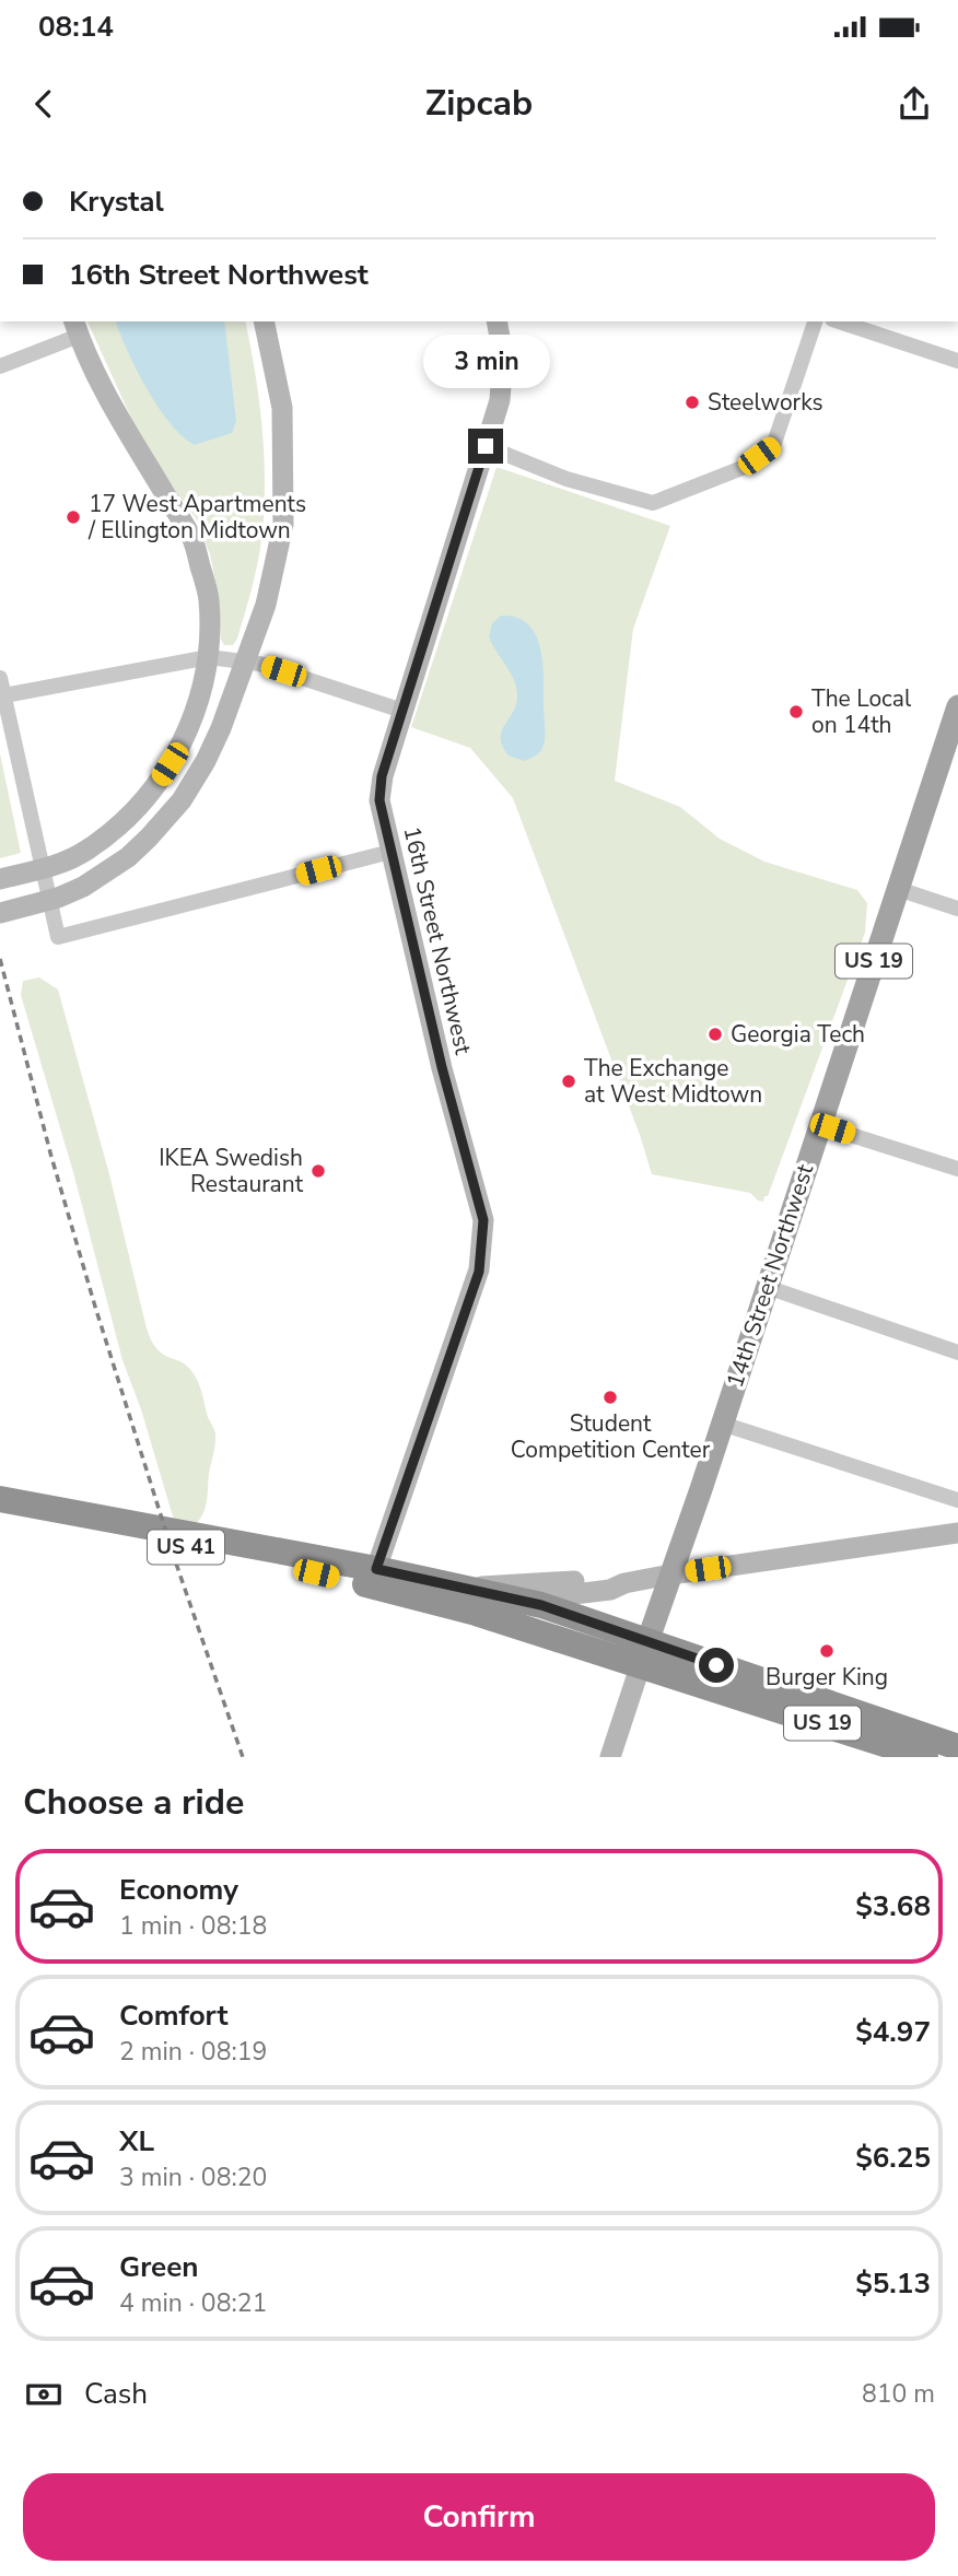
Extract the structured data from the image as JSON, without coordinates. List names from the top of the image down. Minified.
{"streets":{"highway":["US 19","US 41"],"main road":["14th Street Northwest"],"street":["16th Street Northwest"]},"crossings":[["16th Street Northwest","US 41"],["US 19","14th Street Northwest"],["US 19","US 41"],["14th Street Northwest","US 41"]],"places":["Steelworks","17 West Apartments / Ellington Midtown","The Local on 14th","Georgia Tech","The Exchange at West Midtown","IKEA Swedish Restaurant","Student Competition Center","Burger King"],"page":{"status":"08:14","header":"Zipcab","banner":["Krystal","16th Street Northwest"],"bubble":"3 min","heading":"Choose a ride","list":[{"name":"Economy","note":"1 min · 08:18","value":"$3.68"},{"name":"Comfort","note":"2 min · 08:19","value":"$4.97"},{"name":"XL","note":"3 min · 08:20","value":"$6.25"},{"name":"Green","note":"4 min · 08:21","value":"$5.13"}],"pay":["Cash","810 m"],"buttons":"Confirm"}}
